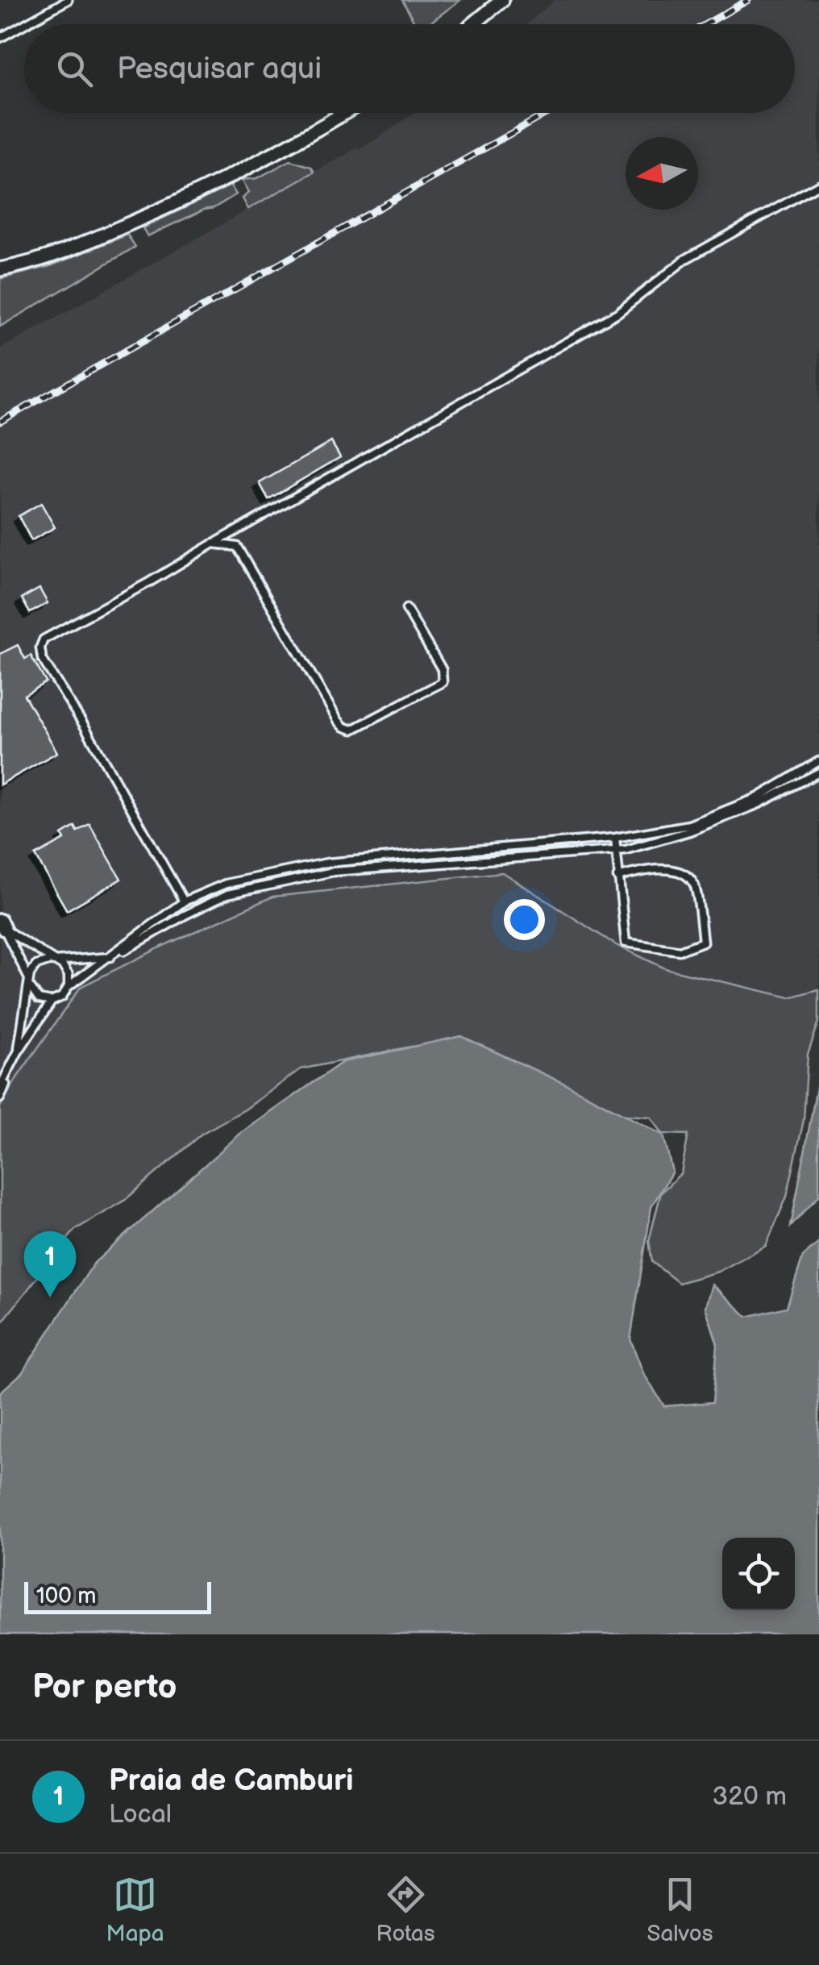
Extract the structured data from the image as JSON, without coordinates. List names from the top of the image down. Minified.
{"scale_bar":"100 m","north":"left","page":{"search":"Pesquisar aqui","pins":"1","scale":"100 m","heading":"Por perto","list":[{"mark":"1","name":"Praia de Camburi","note":"Local","value":"320 m"}],"nav":["Mapa","Rotas","Salvos"]}}
